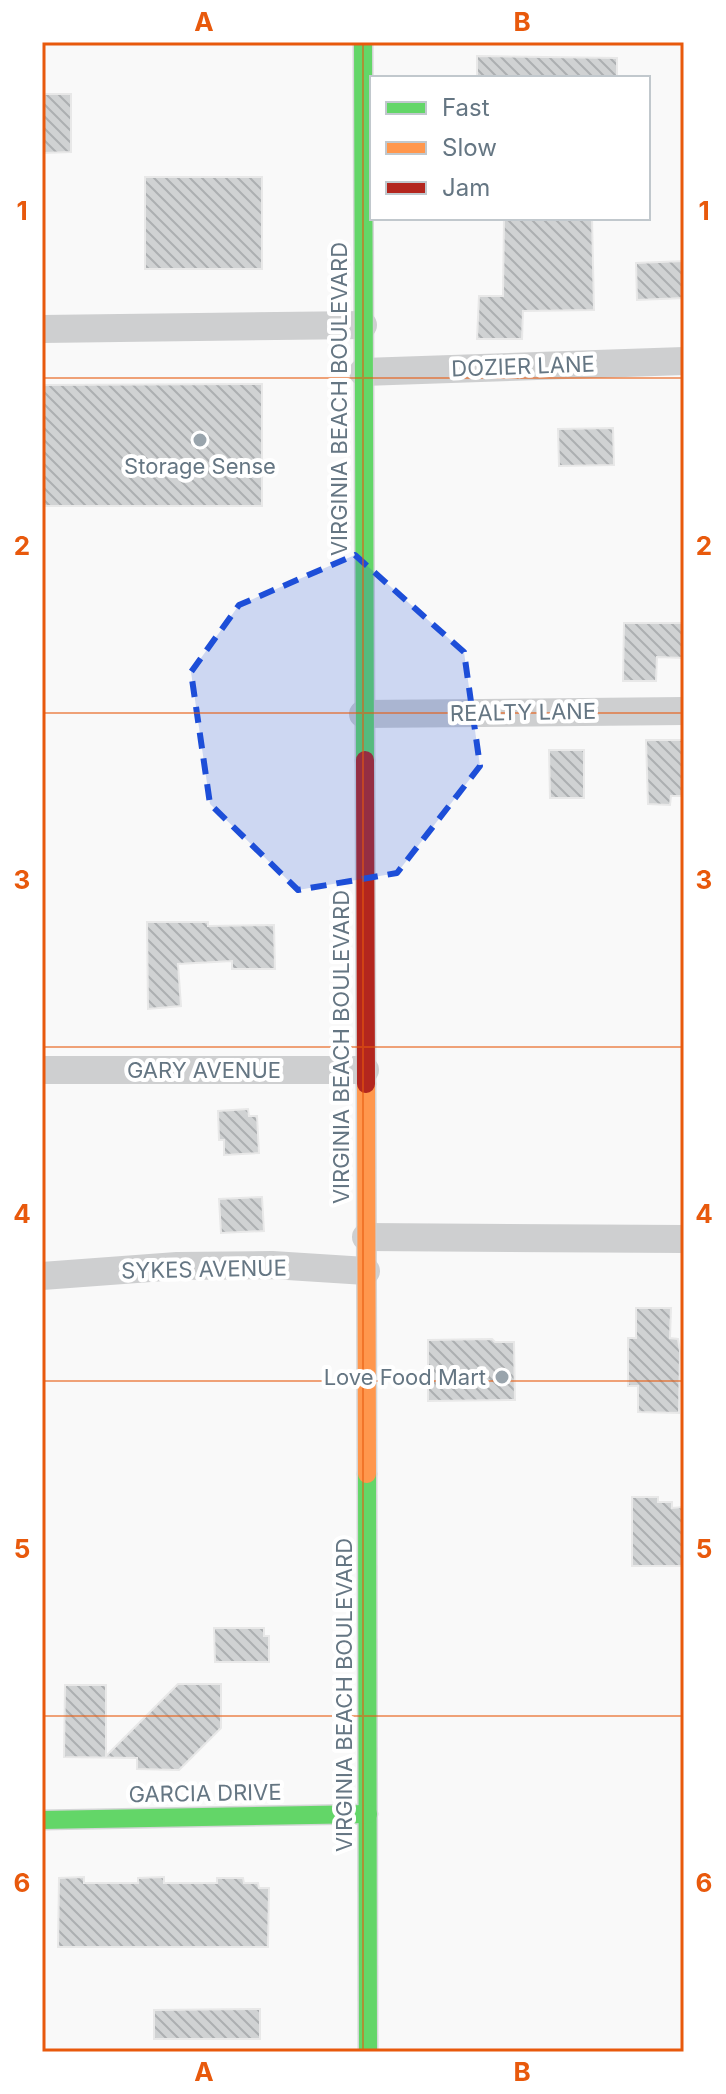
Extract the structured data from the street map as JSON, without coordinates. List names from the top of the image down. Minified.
{"streets":{"main road":["VIRGINIA BEACH BOULEVARD","GARCIA DRIVE"],"street":["DOZIER LANE","REALTY LANE","GARY AVENUE","SYKES AVENUE"]},"crossings":[["DOZIER LANE","VIRGINIA BEACH BOULEVARD"],["VIRGINIA BEACH BOULEVARD","REALTY LANE"],["VIRGINIA BEACH BOULEVARD","GARY AVENUE"],["VIRGINIA BEACH BOULEVARD","SYKES AVENUE"],["VIRGINIA BEACH BOULEVARD","GARCIA DRIVE"]],"places":["Storage Sense","Love Food Mart"],"legend":["Fast","Slow","Jam"],"grid":{"columns":["A","B"],"rows":["1","2","3","4","5","6"]}}
